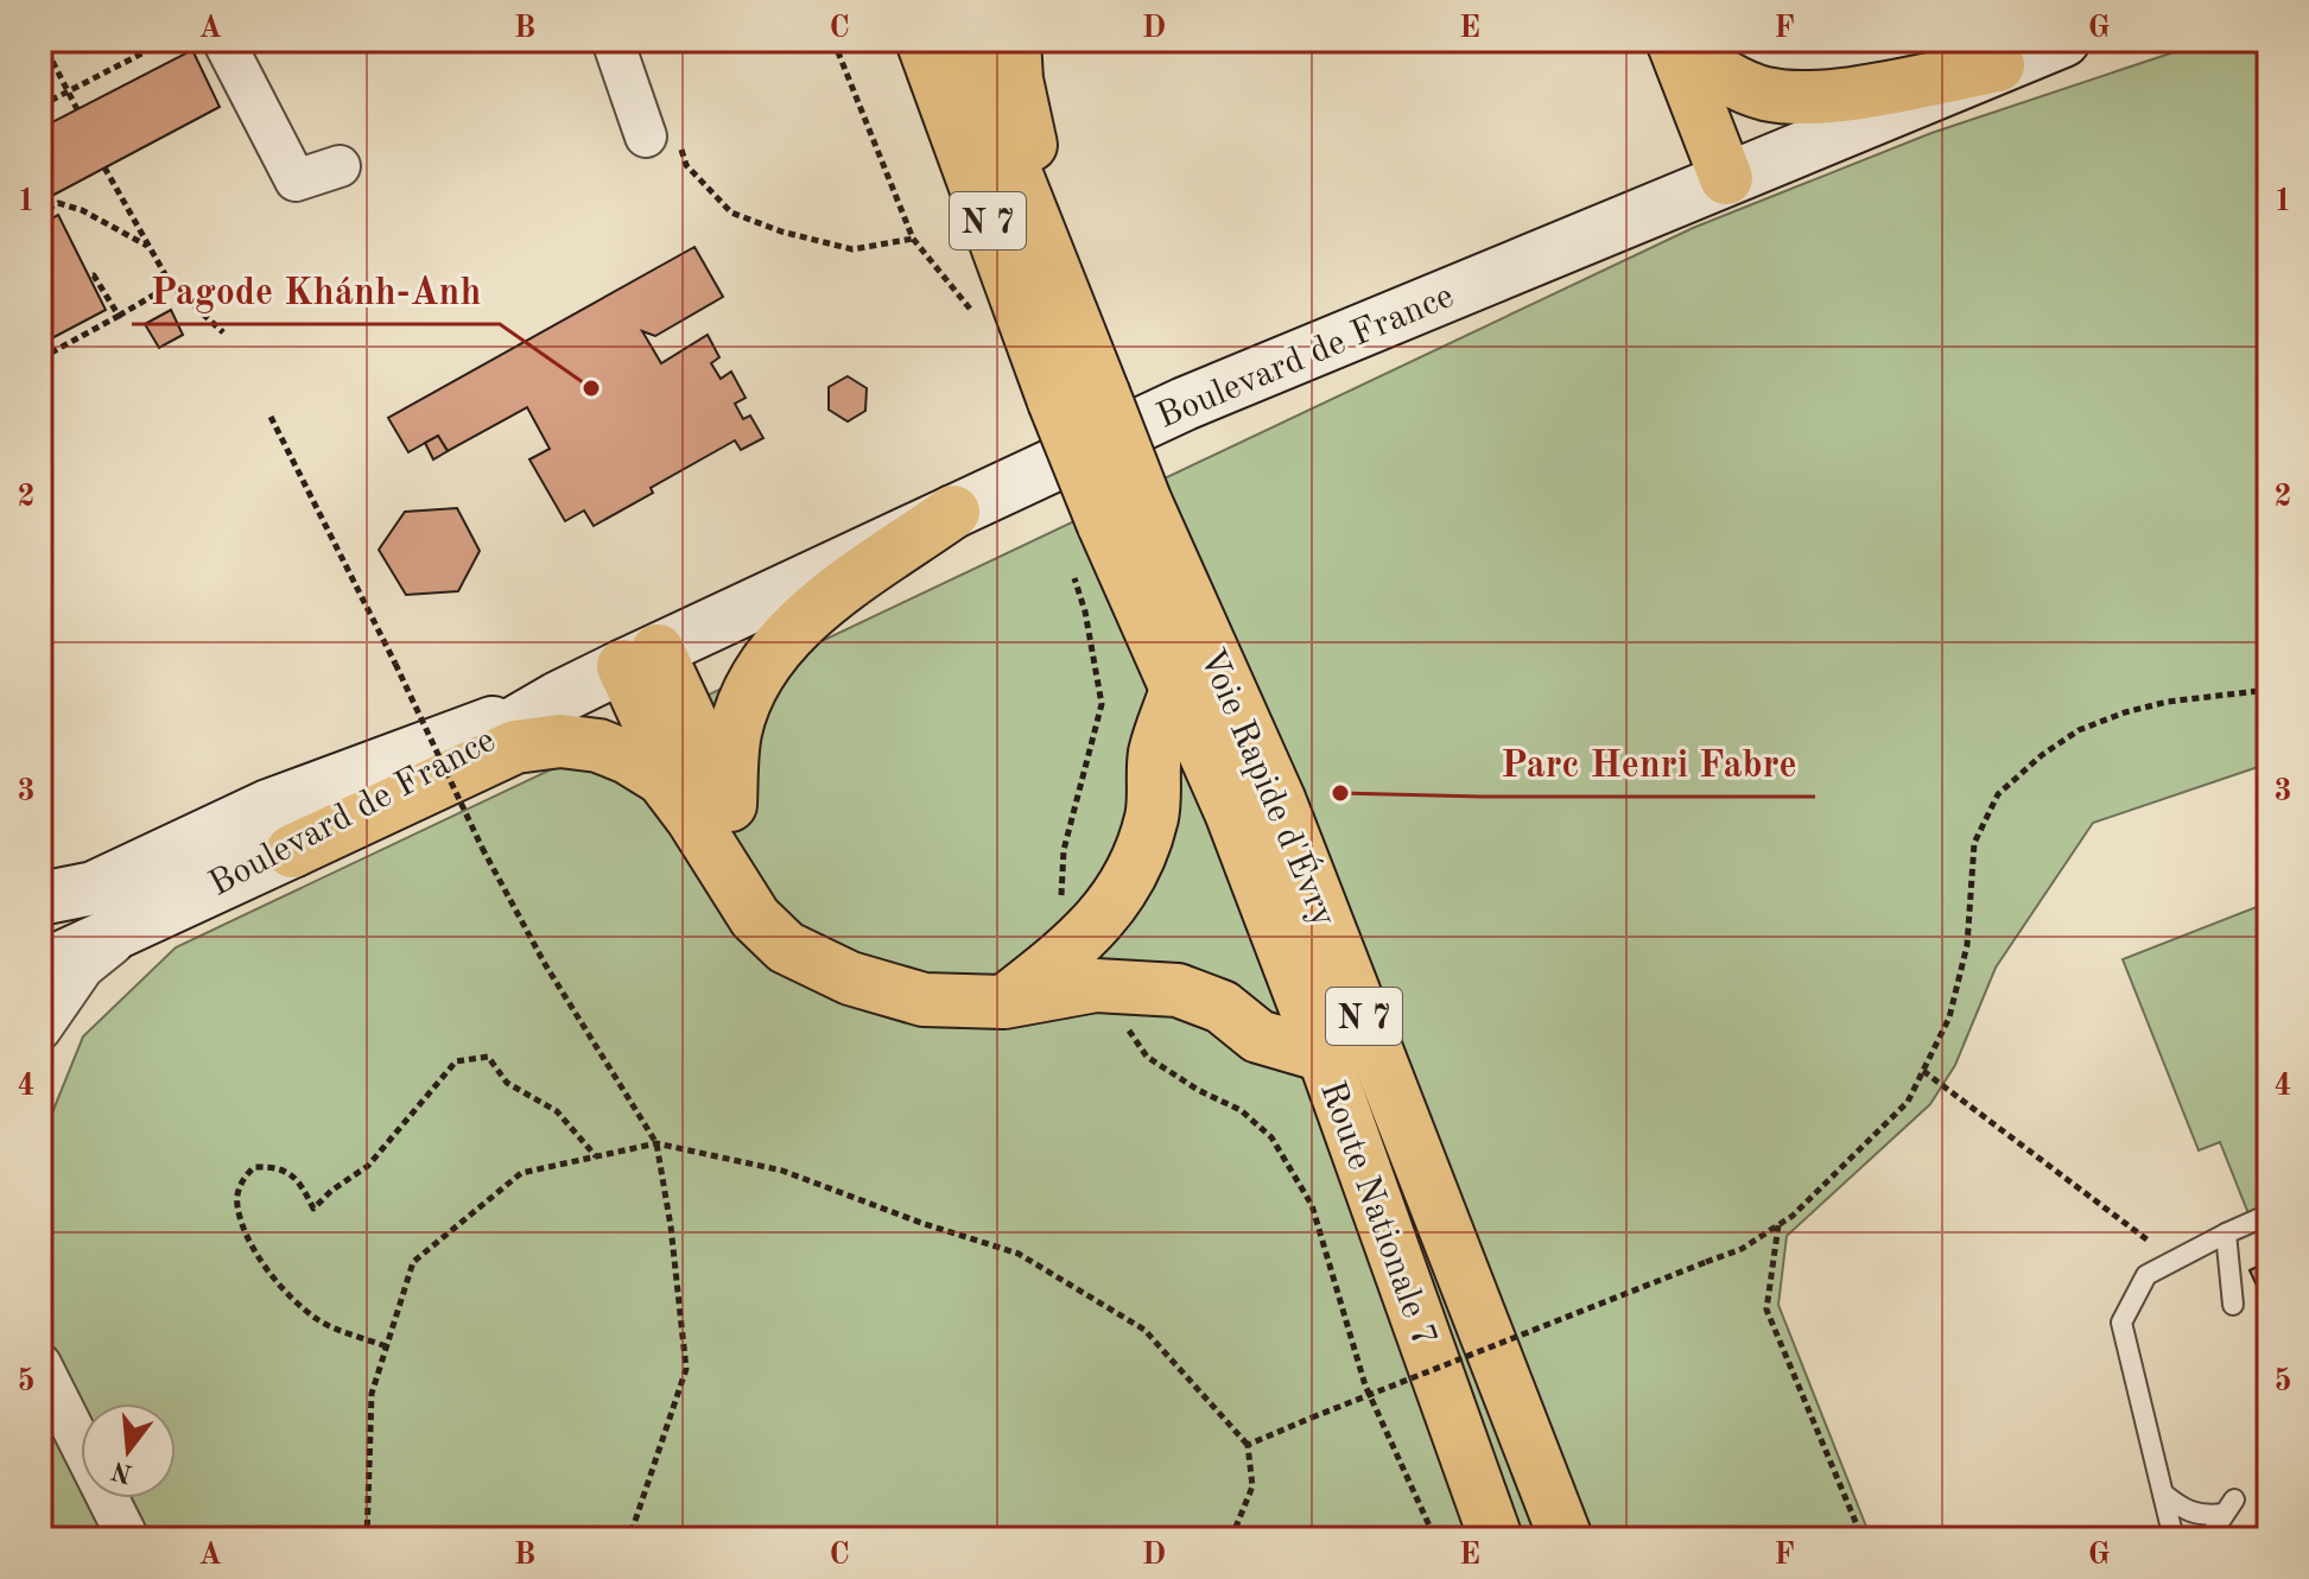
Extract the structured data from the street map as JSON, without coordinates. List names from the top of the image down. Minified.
{"streets":{"main road":["N 7","Boulevard de France","Voie Rapide d'Évry","Route Nationale 7"]},"crossings":[["Voie Rapide d'Évry","Route Nationale 7"]],"places":["Pagode Khánh-Anh","Parc Henri Fabre"],"north":"bottom","grid":{"columns":["A","B","C","D","E","F","G"],"rows":["1","2","3","4","5"]}}
